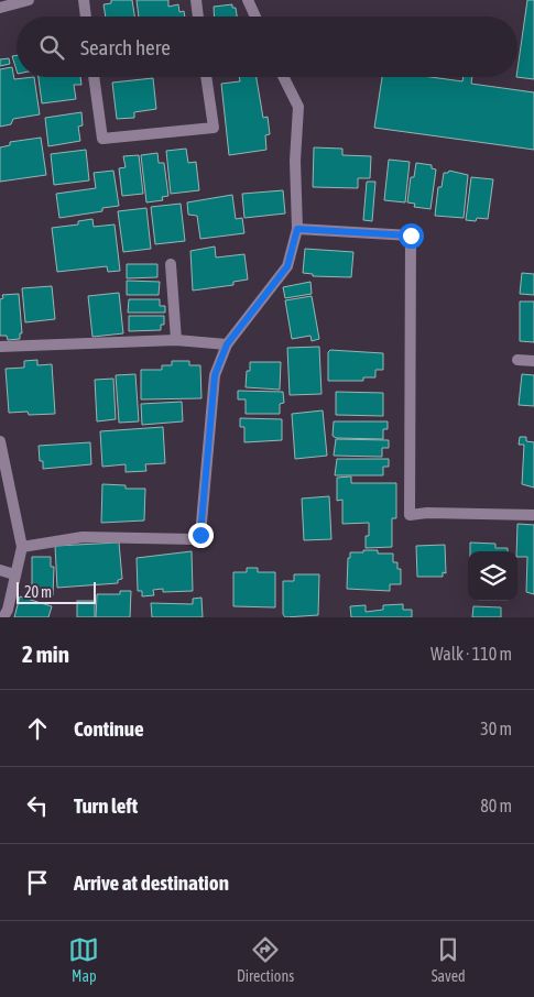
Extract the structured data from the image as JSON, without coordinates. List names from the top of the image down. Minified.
{"scale_bar":"20 m","page":{"search":"Search here","scale":"20 m","heading":["2 min","Walk · 110 m"],"list":[["Continue","30 m"],["Turn left","80 m"],"Arrive at destination"],"nav":["Map","Directions","Saved"]}}
